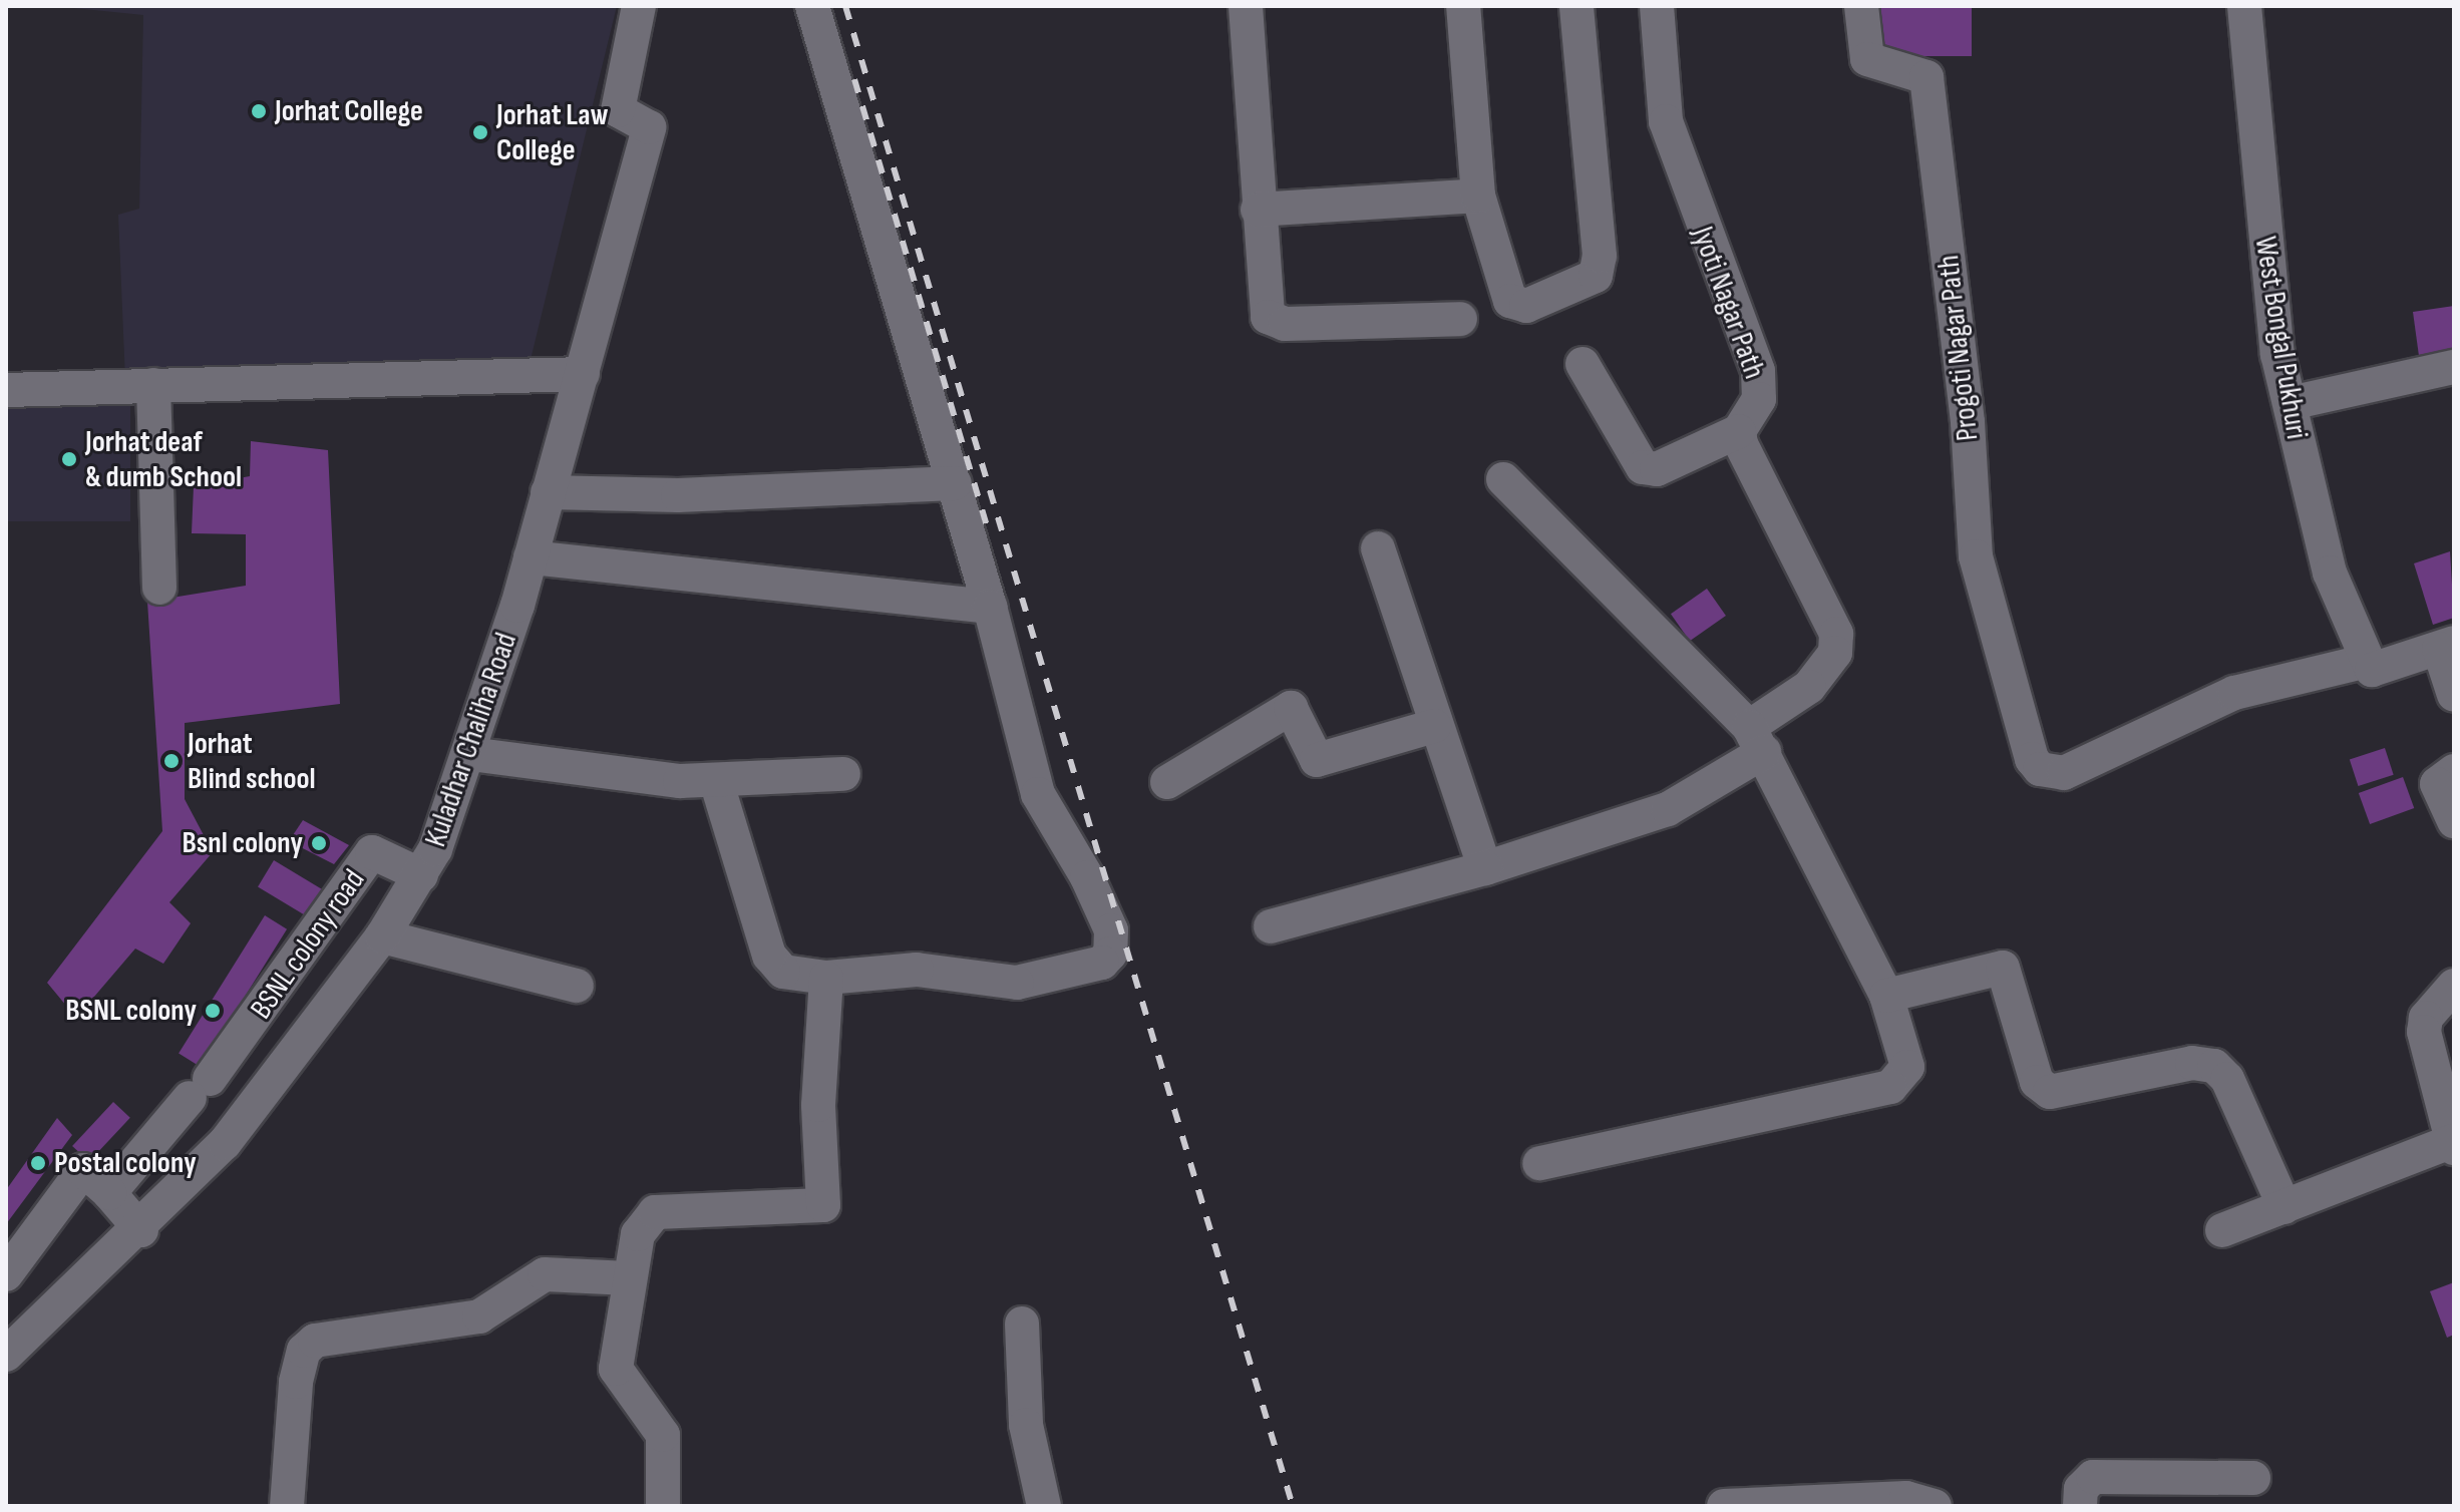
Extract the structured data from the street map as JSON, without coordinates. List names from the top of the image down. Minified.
{"streets":{"street":["Jyoti Nagar Path","West Bongal Pukhuri","Progoti Nagar Path","Kuladhar Chaliha Road","BSNL colony road"]},"crossings":[["West Bongal Pukhuri","Progoti Nagar Path"],["Kuladhar Chaliha Road","BSNL colony road"]],"places":["Jorhat College","Jorhat Law College","Jorhat deaf & dumb School","Jorhat Blind school","Bsnl colony","BSNL colony","Postal colony"]}
